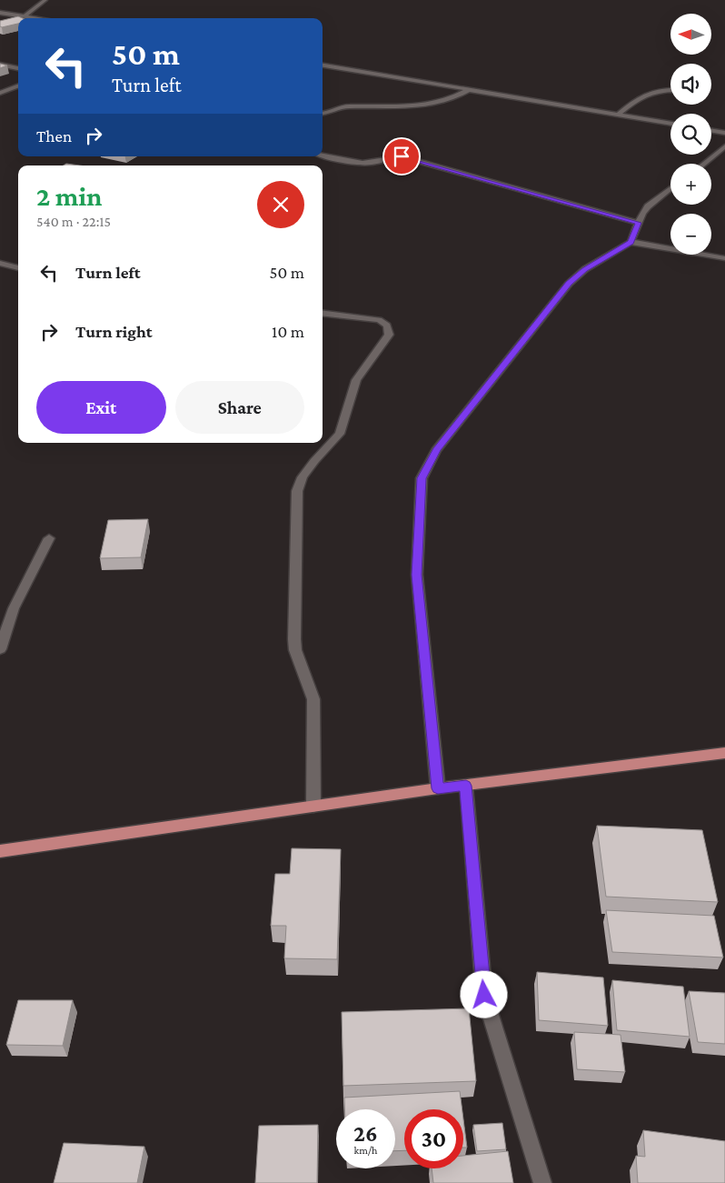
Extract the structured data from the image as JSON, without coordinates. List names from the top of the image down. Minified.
{"north":"left","page":{"map_buttons":["+","−"],"turn":["50 m","Turn left"],"then":"Then","heading":["2 min","540 m · 22:15"],"list":[{"name":"Turn left","value":"50 m"},{"name":"Turn right","value":"10 m"}],"buttons":["Exit","Share"],"speed":"26 km/h","limit":"30"}}
